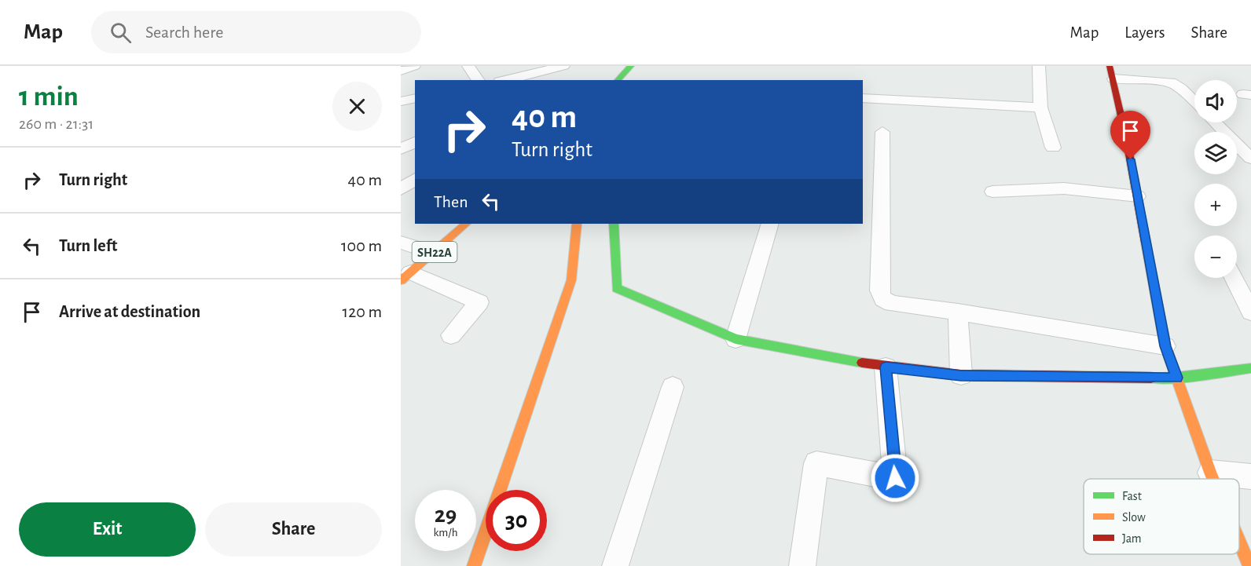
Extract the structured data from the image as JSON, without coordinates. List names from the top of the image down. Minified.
{"streets":{"street":["SH22A"]},"legend":["Fast","Slow","Jam"],"page":{"header":"Map","search":"Search here","nav":["Map","Layers","Share"],"heading":["1 min","260 m · 21:31"],"map_buttons":["+","−"],"turn":["40 m","Turn right"],"list":[{"name":"Turn right","value":"40 m"},{"name":"Turn left","value":"100 m"},{"name":"Arrive at destination","value":"120 m"}],"then":"Then","speed":"29 km/h","limit":"30","buttons":["Exit","Share"]}}
